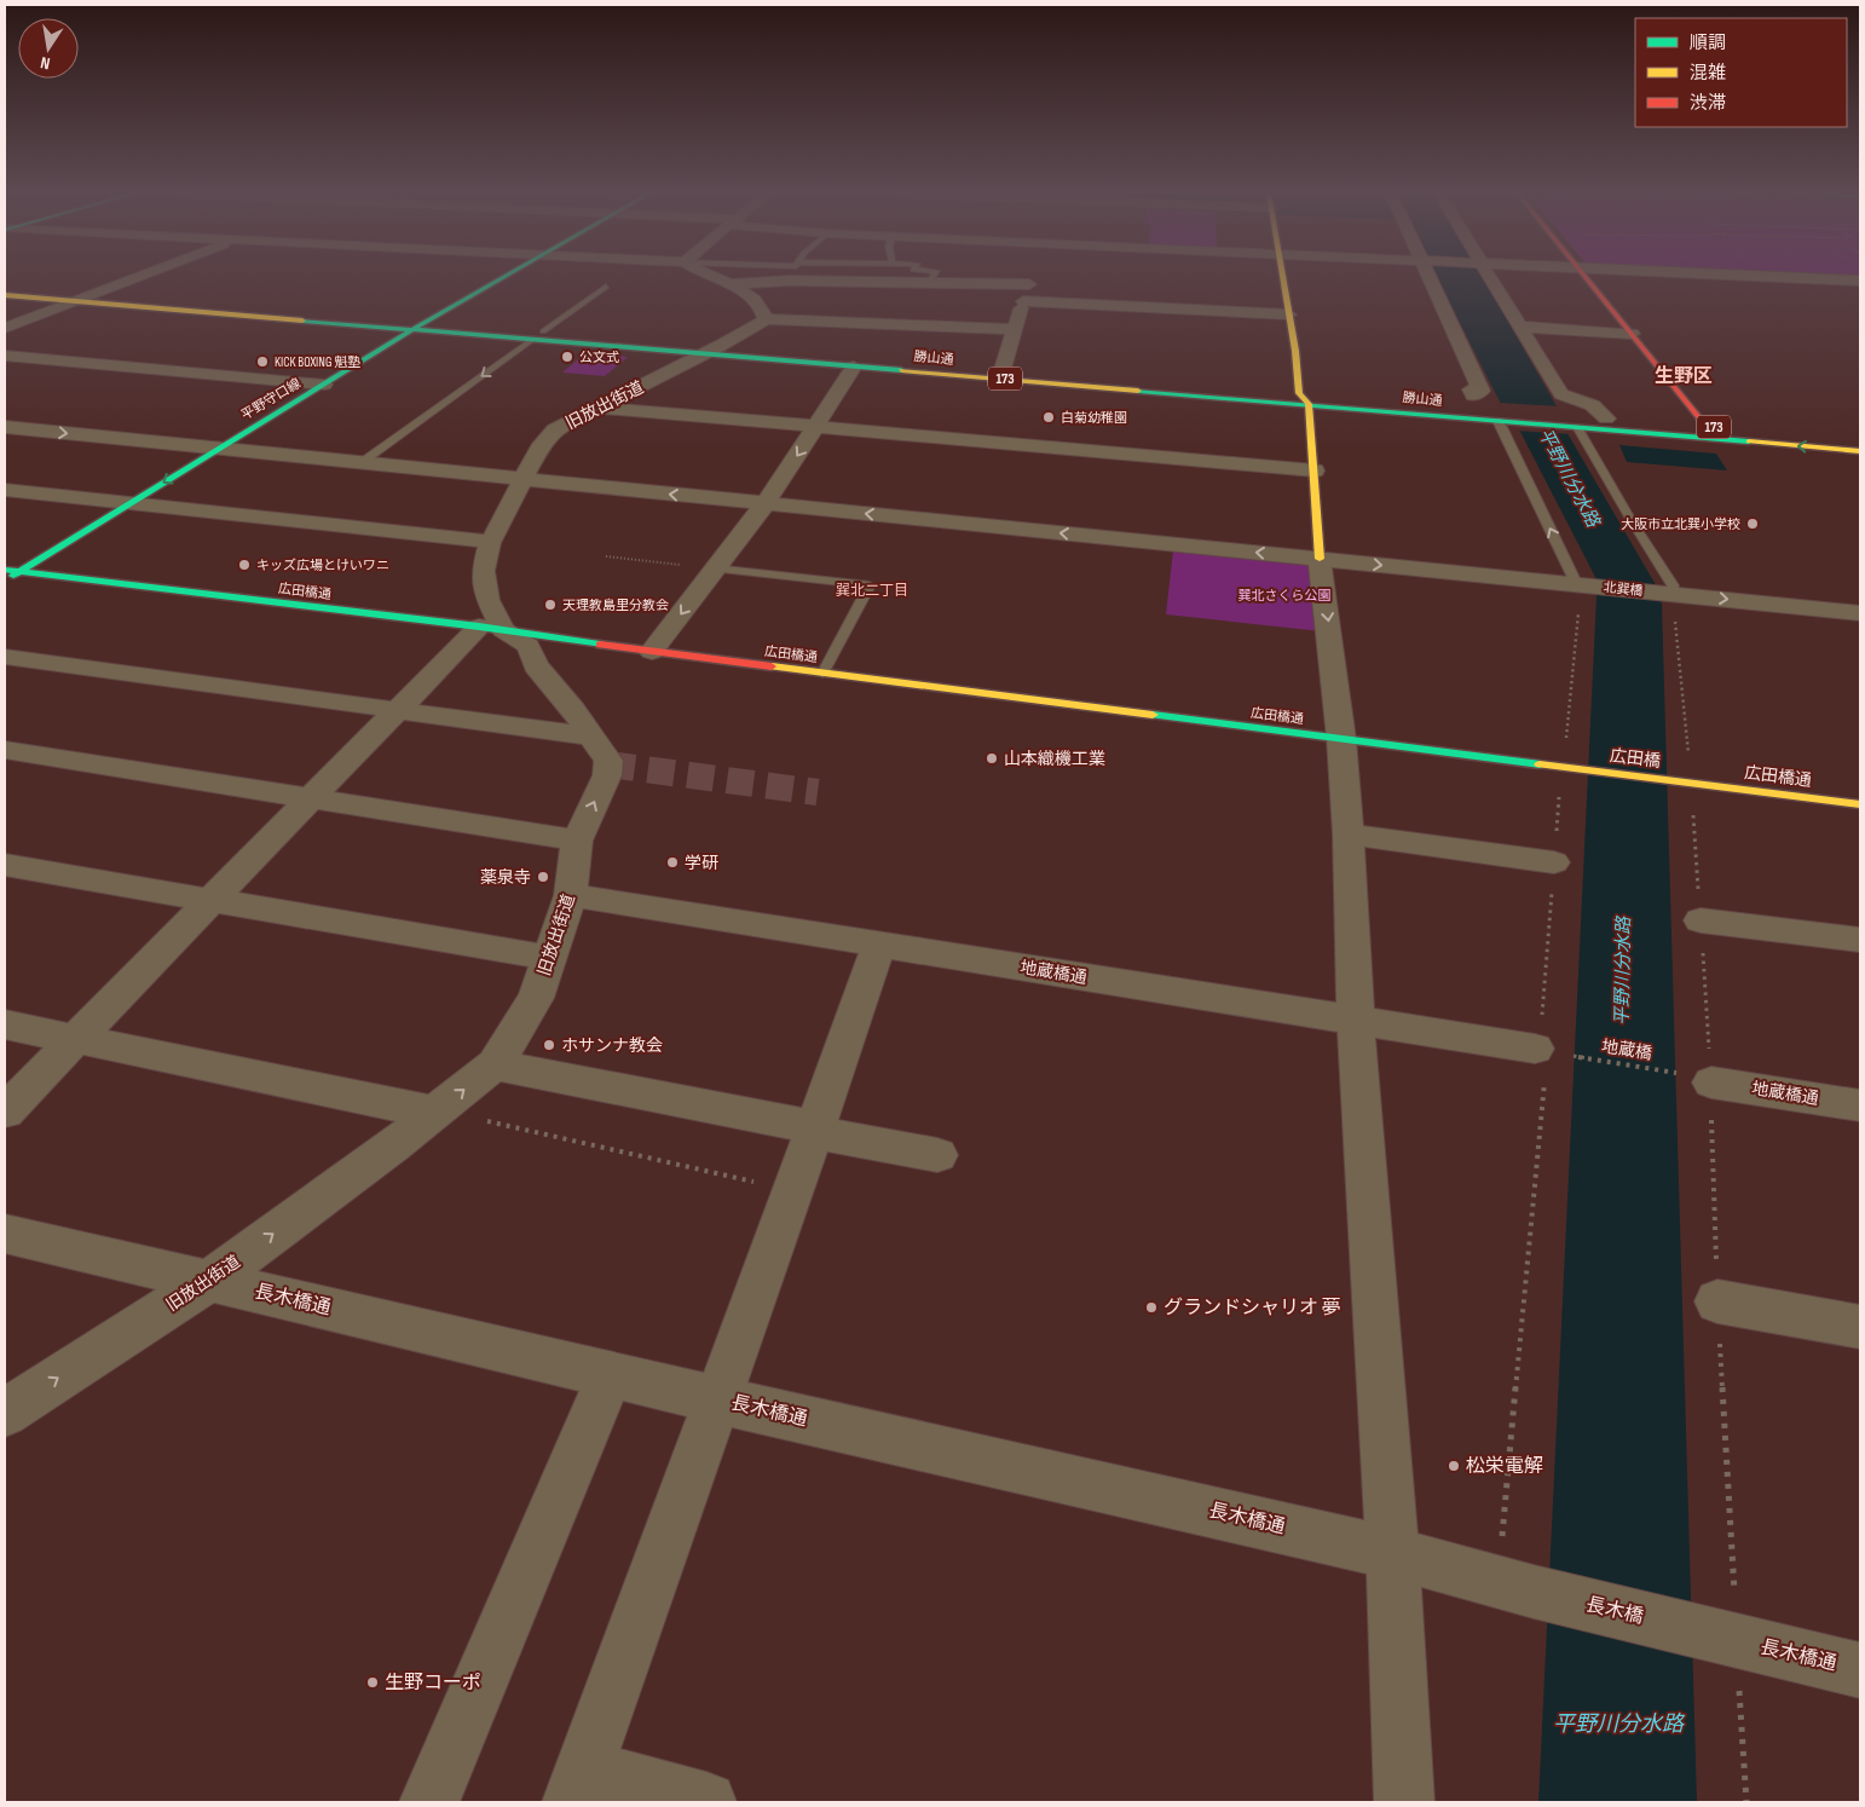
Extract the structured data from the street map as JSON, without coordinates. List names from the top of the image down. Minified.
{"streets":{"main road":["勝山通","173","平野守口線","広田橋通","広田橋"],"street":["旧放出街道","北巽橋","地蔵橋通","長木橋通","長木橋"],"path":["地蔵橋"]},"crossings":[["勝山通","平野守口線"],["勝山通","旧放出街道"],["平野守口線","北巽橋"],["平野守口線","広田橋通"],["旧放出街道","北巽橋"],["旧放出街道","広田橋通"],["旧放出街道","地蔵橋通"],["旧放出街道","長木橋通"],["広田橋通","広田橋"],["地蔵橋通","地蔵橋"],["長木橋通","長木橋"]],"districts":["生野区","巽北二丁目"],"water":["平野川分水路"],"parks":["巽北さくら公園"],"places":["公文式","KICK BOXING 魁塾","白菊幼稚園","大阪市立北巽小学校","キッズ広場とけいワニ","天理教島里分教会","山本織機工業","学研","薬泉寺","ホサンナ教会","グランドシャリオ 夢","松栄電解","生野コーポ"],"legend":["順調","混雑","渋滞"],"north":"bottom"}
